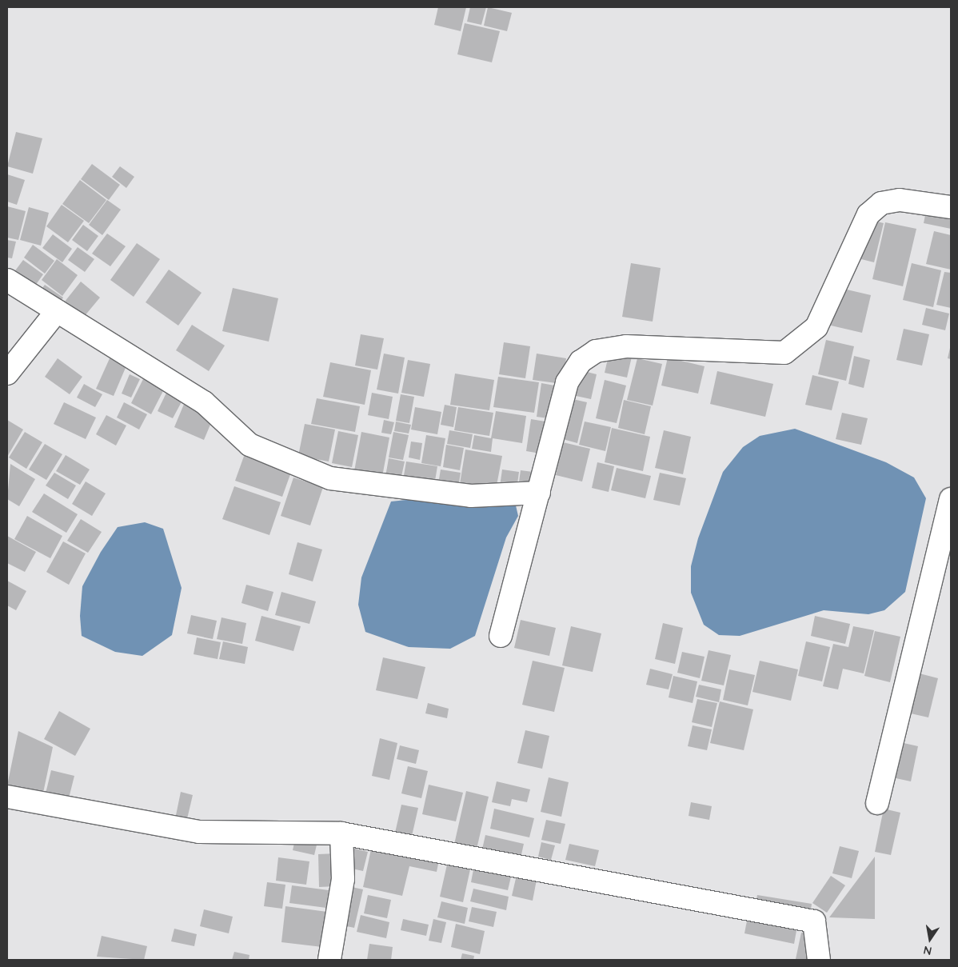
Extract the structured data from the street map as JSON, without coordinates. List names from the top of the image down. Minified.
{"north":"bottom"}
